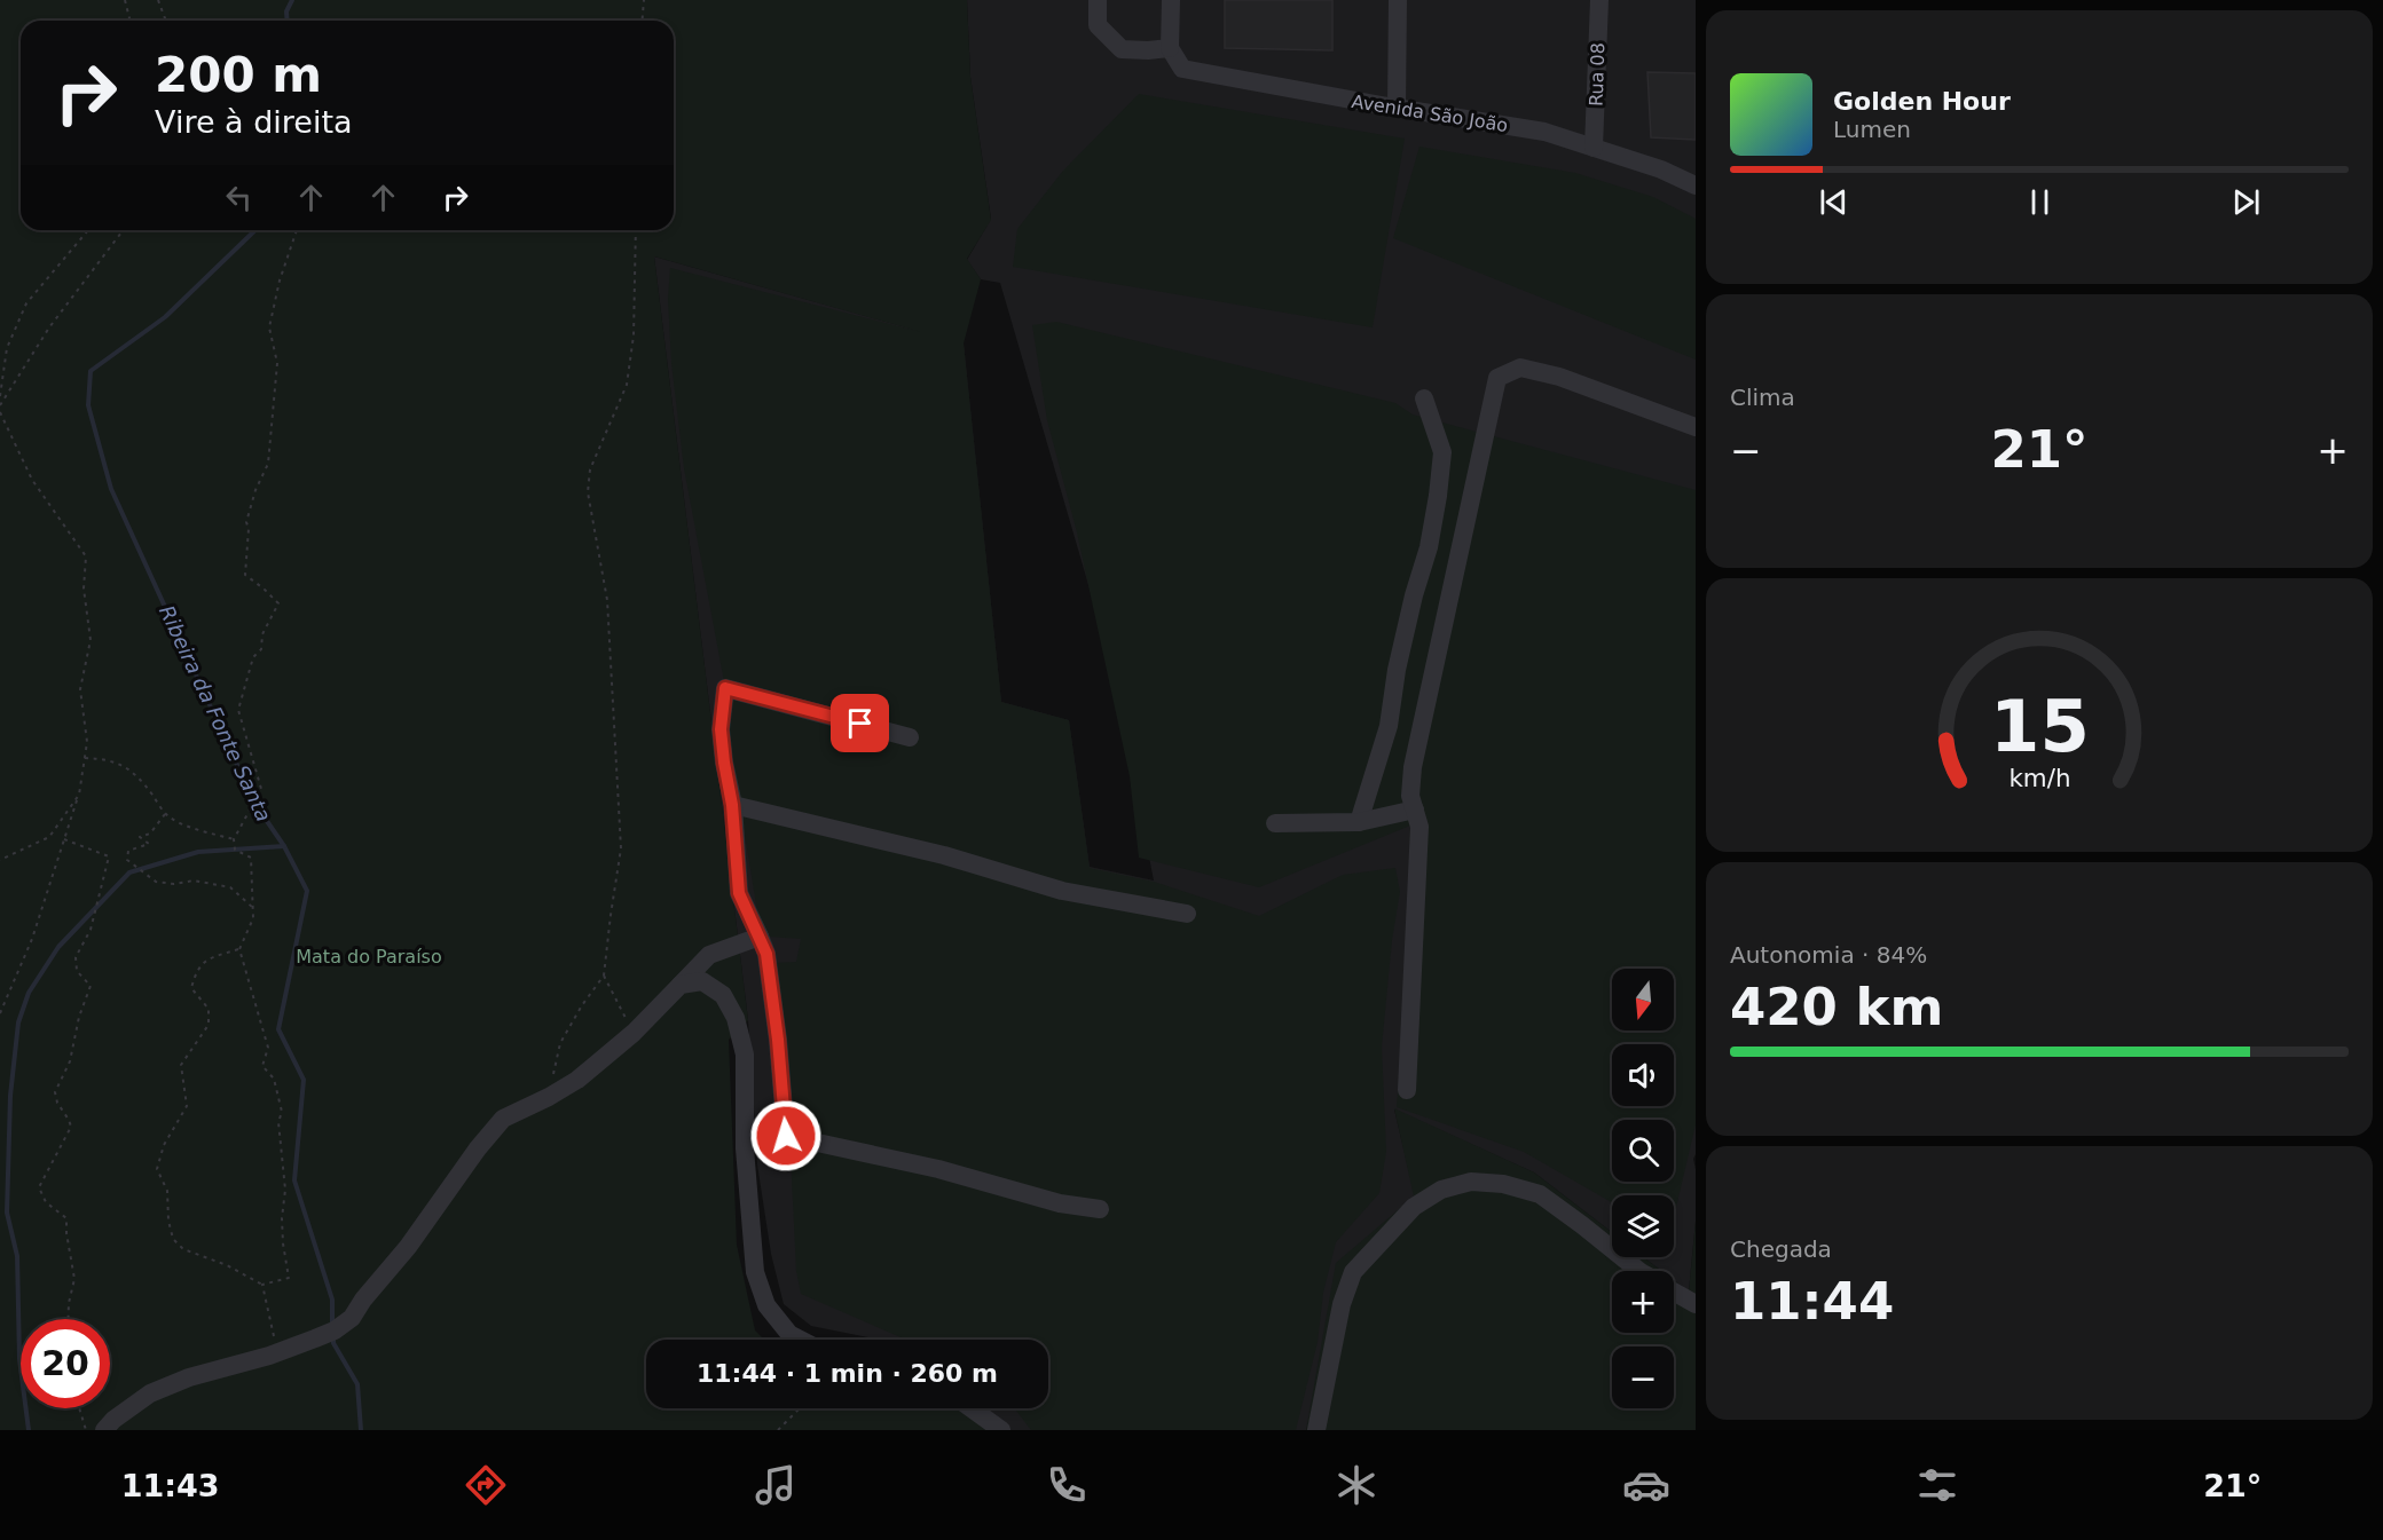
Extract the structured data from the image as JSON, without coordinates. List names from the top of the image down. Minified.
{"streets":{"street":["Rua 08","Avenida São João"]},"crossings":[["Rua 08","Avenida São João"]],"water":["Ribeira da Fonte Santa"],"parks":["Mata do Paraíso"],"north":"bottom","page":{"turn":["200 m","Vire à direita"],"song":["Golden Hour","Lumen"],"tile":["Clima",["Autonomia · 84%","420 km"],["Chegada","11:44"]],"heat":["−","21°","+"],"map_buttons":["+","−"],"limit":"20","trip":"11:44 · 1 min · 260 m","tabs":["11:43","21°"],"gauge":["15","km/h"]}}
